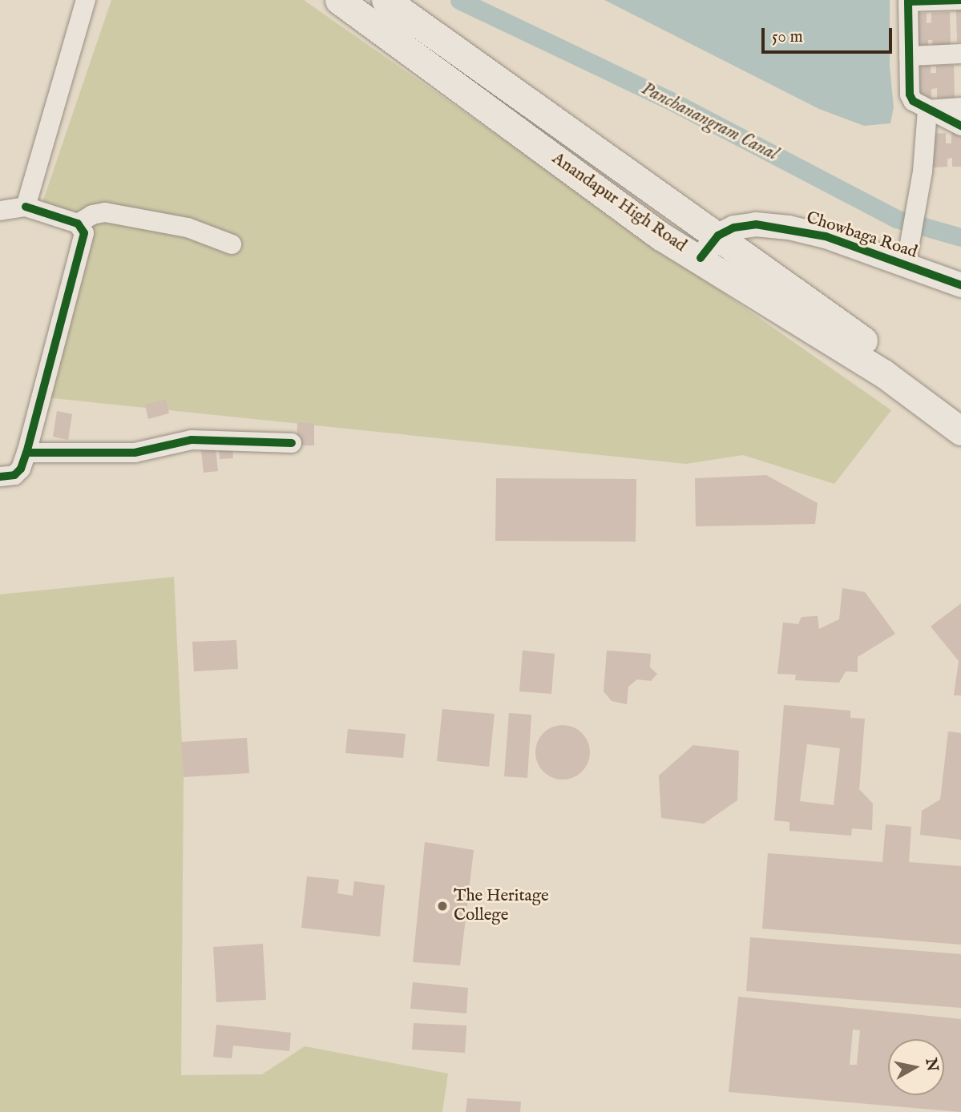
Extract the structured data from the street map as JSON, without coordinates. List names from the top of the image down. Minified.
{"streets":{"main road":["Anandapur High Road"],"street":["Chowbaga Road"]},"crossings":[["Anandapur High Road","Chowbaga Road"]],"water":["Panchanangram Canal"],"places":["The Heritage College"],"scale_bar":"50 m","north":"right"}
